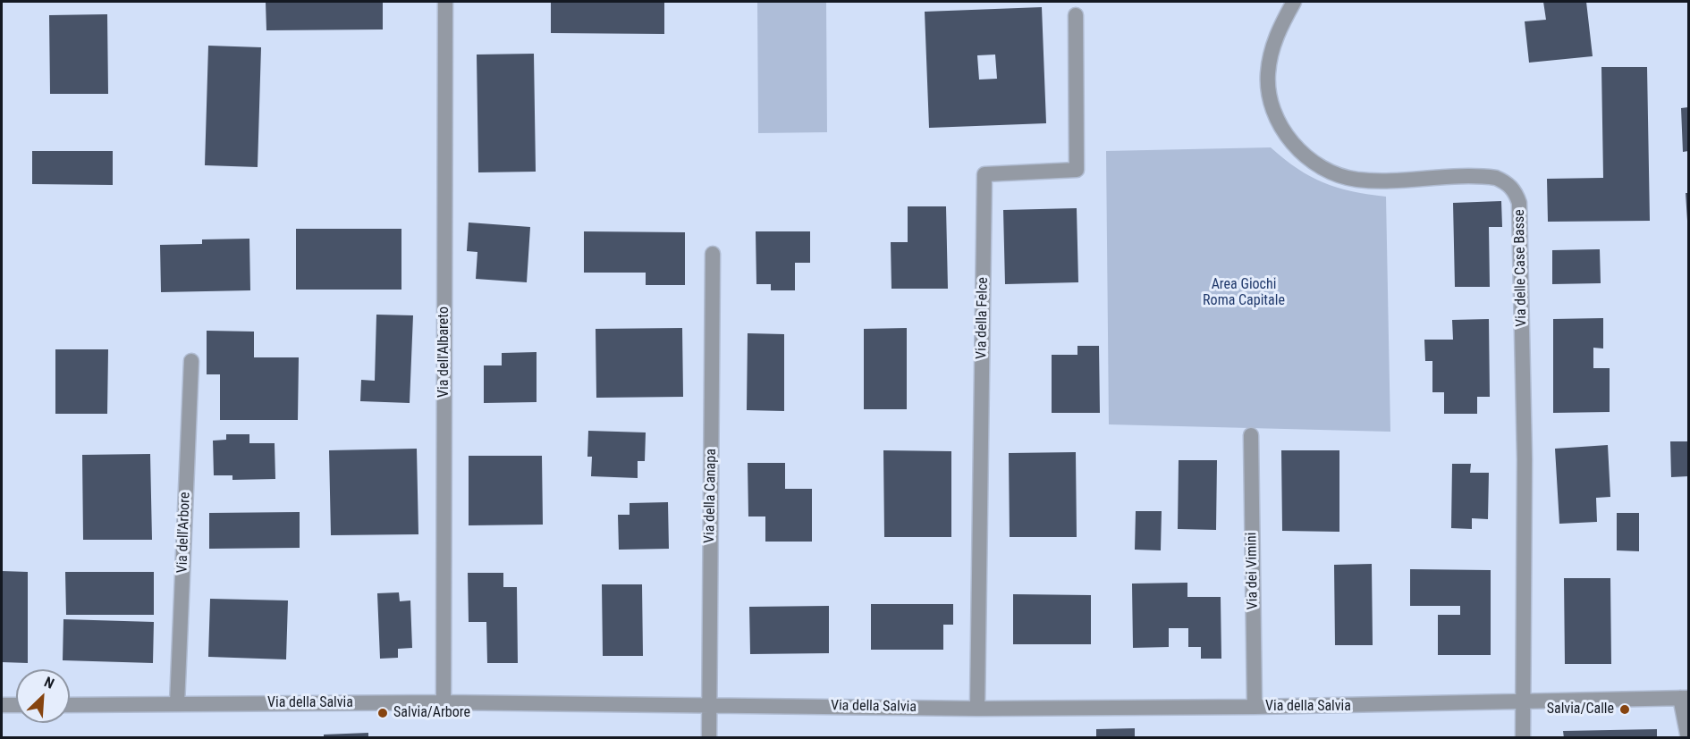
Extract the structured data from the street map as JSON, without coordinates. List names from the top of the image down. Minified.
{"streets":{"street":["Via delle Case Basse","Via della Felce","Via dell'Albareto","Via della Canapa","Via dell'Arbore","Via dei Vimini","Via della Salvia"]},"crossings":[["Via delle Case Basse","Via della Salvia"],["Via della Felce","Via della Salvia"],["Via dell'Albareto","Via della Salvia"],["Via della Canapa","Via della Salvia"],["Via dell'Arbore","Via della Salvia"],["Via dei Vimini","Via della Salvia"]],"parks":["Area Giochi Roma Capitale"],"places":["Salvia/Calle","Salvia/Arbore"],"north":"top right"}
